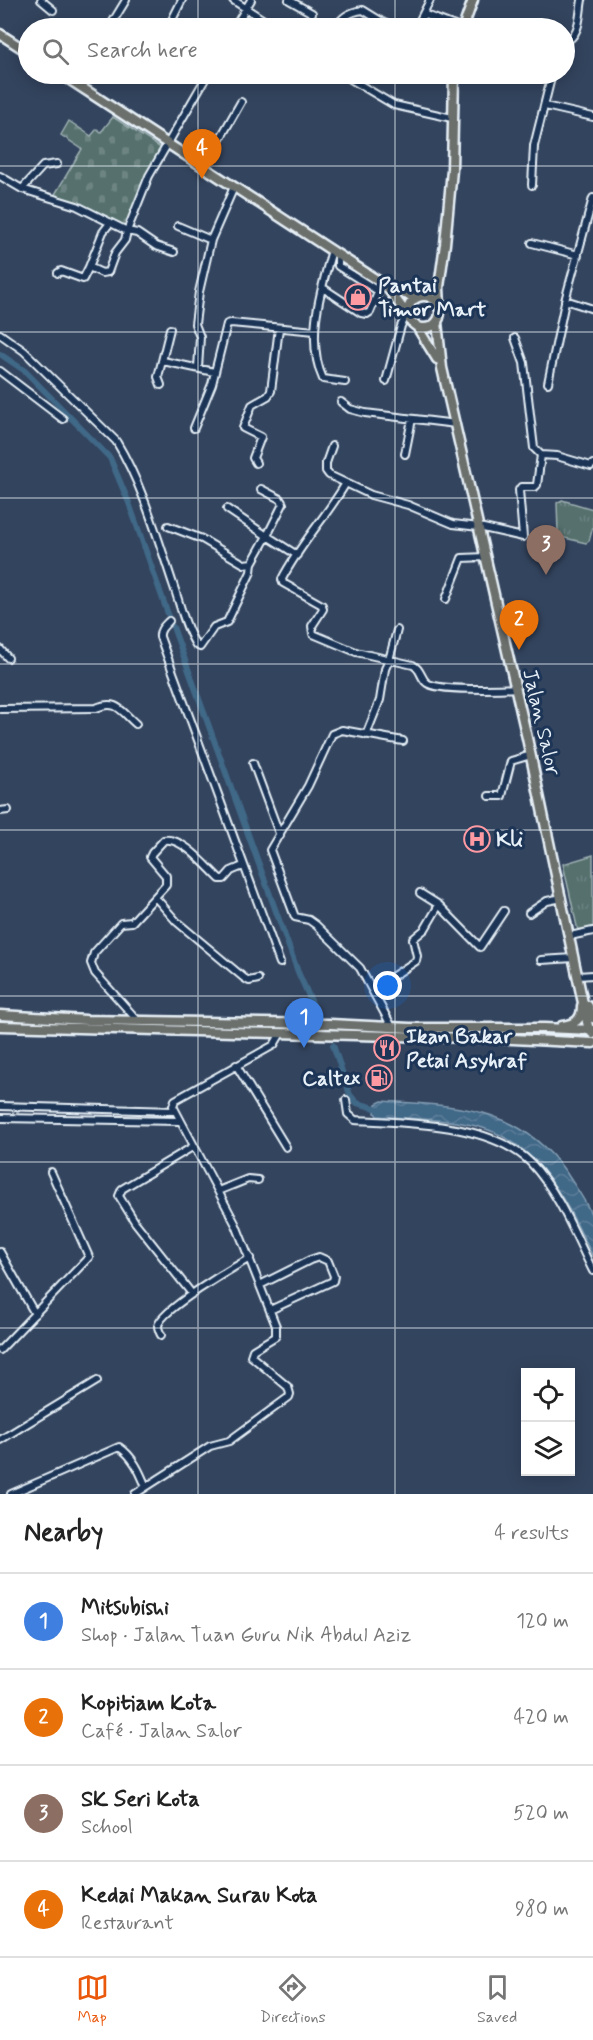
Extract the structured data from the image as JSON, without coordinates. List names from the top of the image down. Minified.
{"streets":{"main road":["Jalan Salor"]},"places":{"shop":["Pantai Timor Mart"],"hospital":["Kli"],"restaurant":["Ikan Bakar Petai Asyhraf"],"fuel station":["Caltex"]},"page":{"search":"Search here","pins":["4","3","2","1"],"heading":["Nearby","4 results"],"list":[{"mark":"1","name":"Mitsubishi","note":"Shop · Jalan Tuan Guru Nik Abdul Aziz","value":"120 m"},{"mark":"2","name":"Kopitiam Kota","note":"Café · Jalan Salor","value":"420 m"},{"mark":"3","name":"SK Seri Kota","note":"School","value":"520 m"},{"mark":"4","name":"Kedai Makan Surau Kota","note":"Restaurant","value":"980 m"}],"nav":["Map","Directions","Saved"]}}
